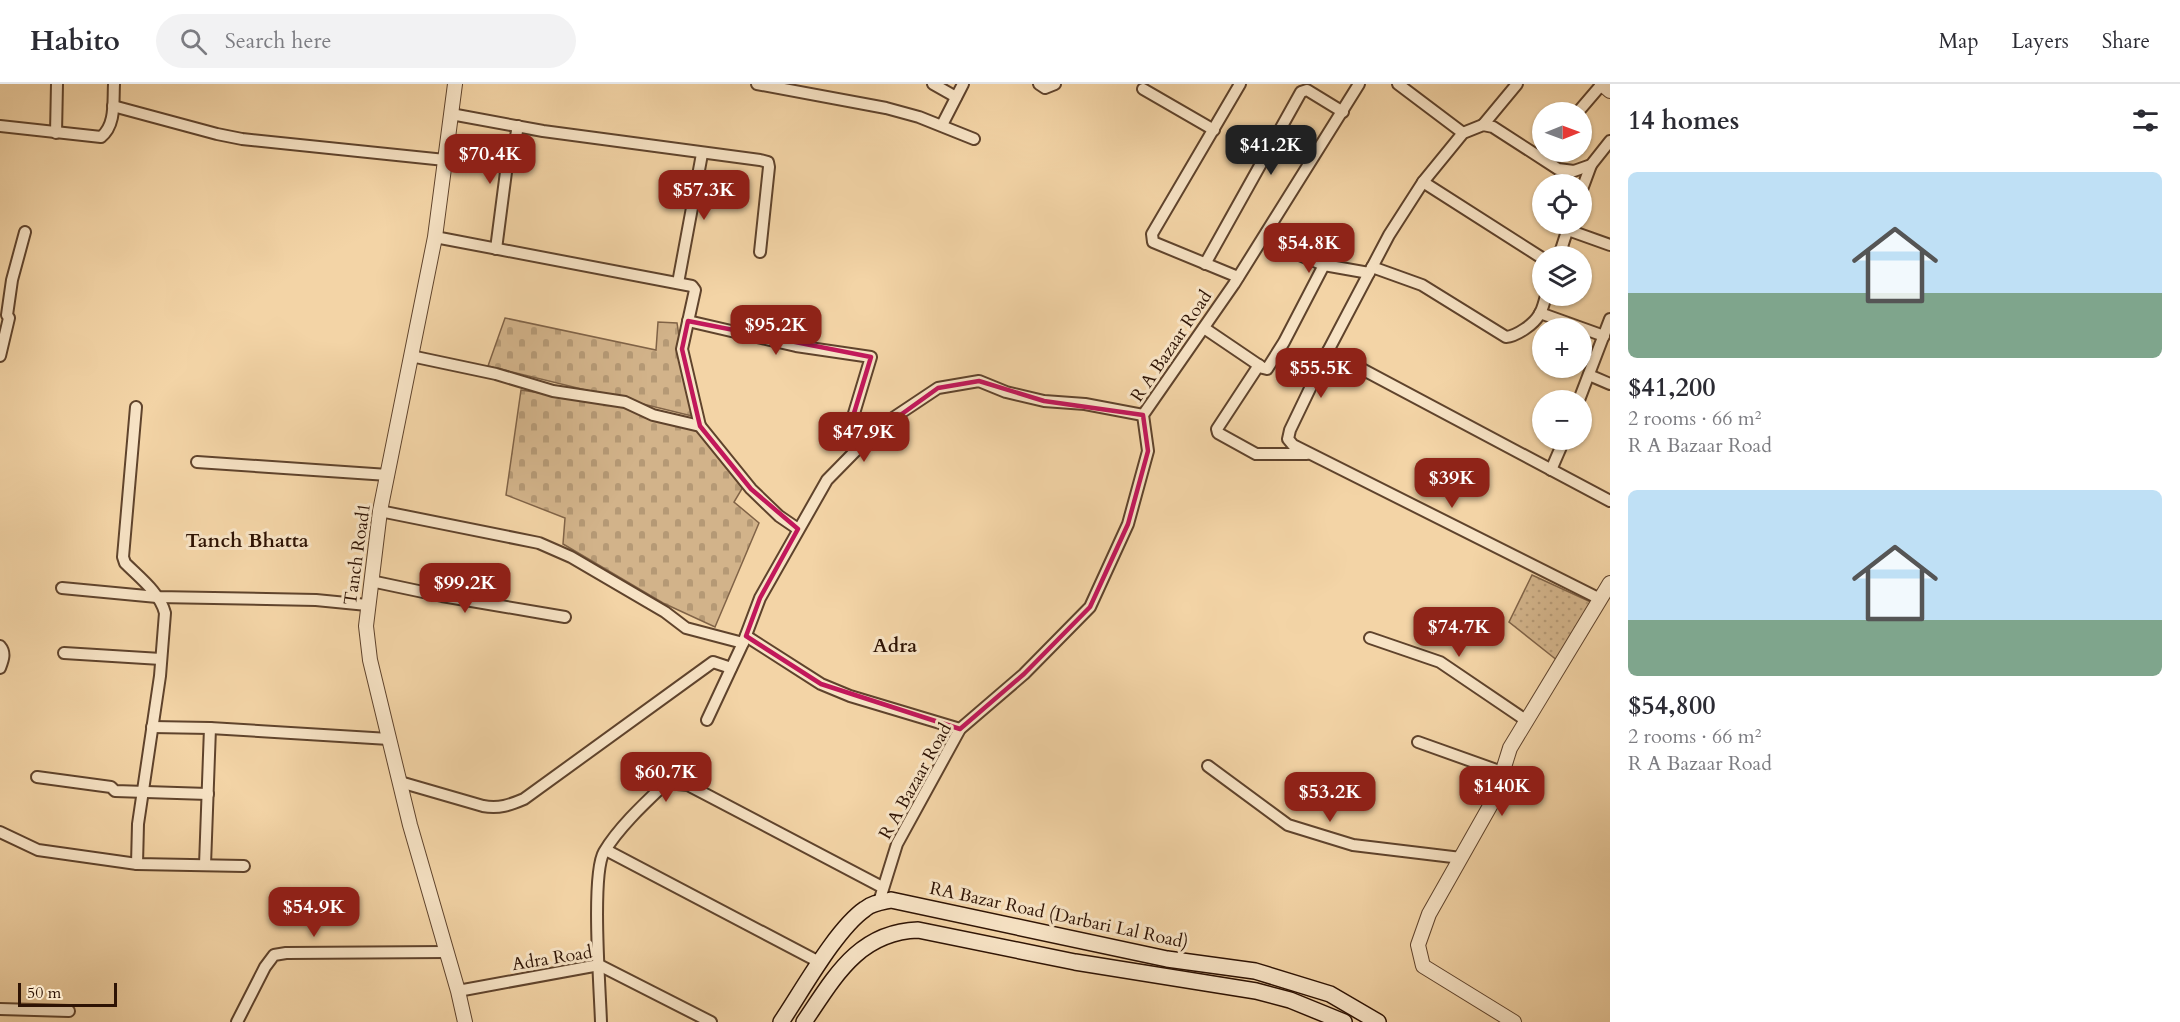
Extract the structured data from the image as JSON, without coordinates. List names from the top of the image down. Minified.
{"streets":{"main road":["RA Bazar Road (Darbari Lal Road)"],"street":["R A Bazaar Road","Tanch Road1","Adra Road"]},"crossings":[["R A Bazaar Road","RA Bazar Road (Darbari Lal Road)"],["Tanch Road1","Adra Road"]],"districts":["Tanch Bhatta","Adra"],"scale_bar":"50 m","north":"right","page":{"header":"Habito","search":"Search here","nav":["Map","Layers","Share"],"heading":"14 homes","map_buttons":["+","−"],"price":["$41.2K","$70.4K","$57.3K","$54.8K","$95.2K","$55.5K","$47.9K","$39K","$99.2K","$74.7K","$60.7K","$140K","$53.2K","$54.9K"],"list":[{"name":"$41,200","note":"2 rooms · 66 m² · R A Bazaar Road"},{"name":"$54,800","note":"2 rooms · 66 m² · R A Bazaar Road"}],"scale":"50 m"}}
